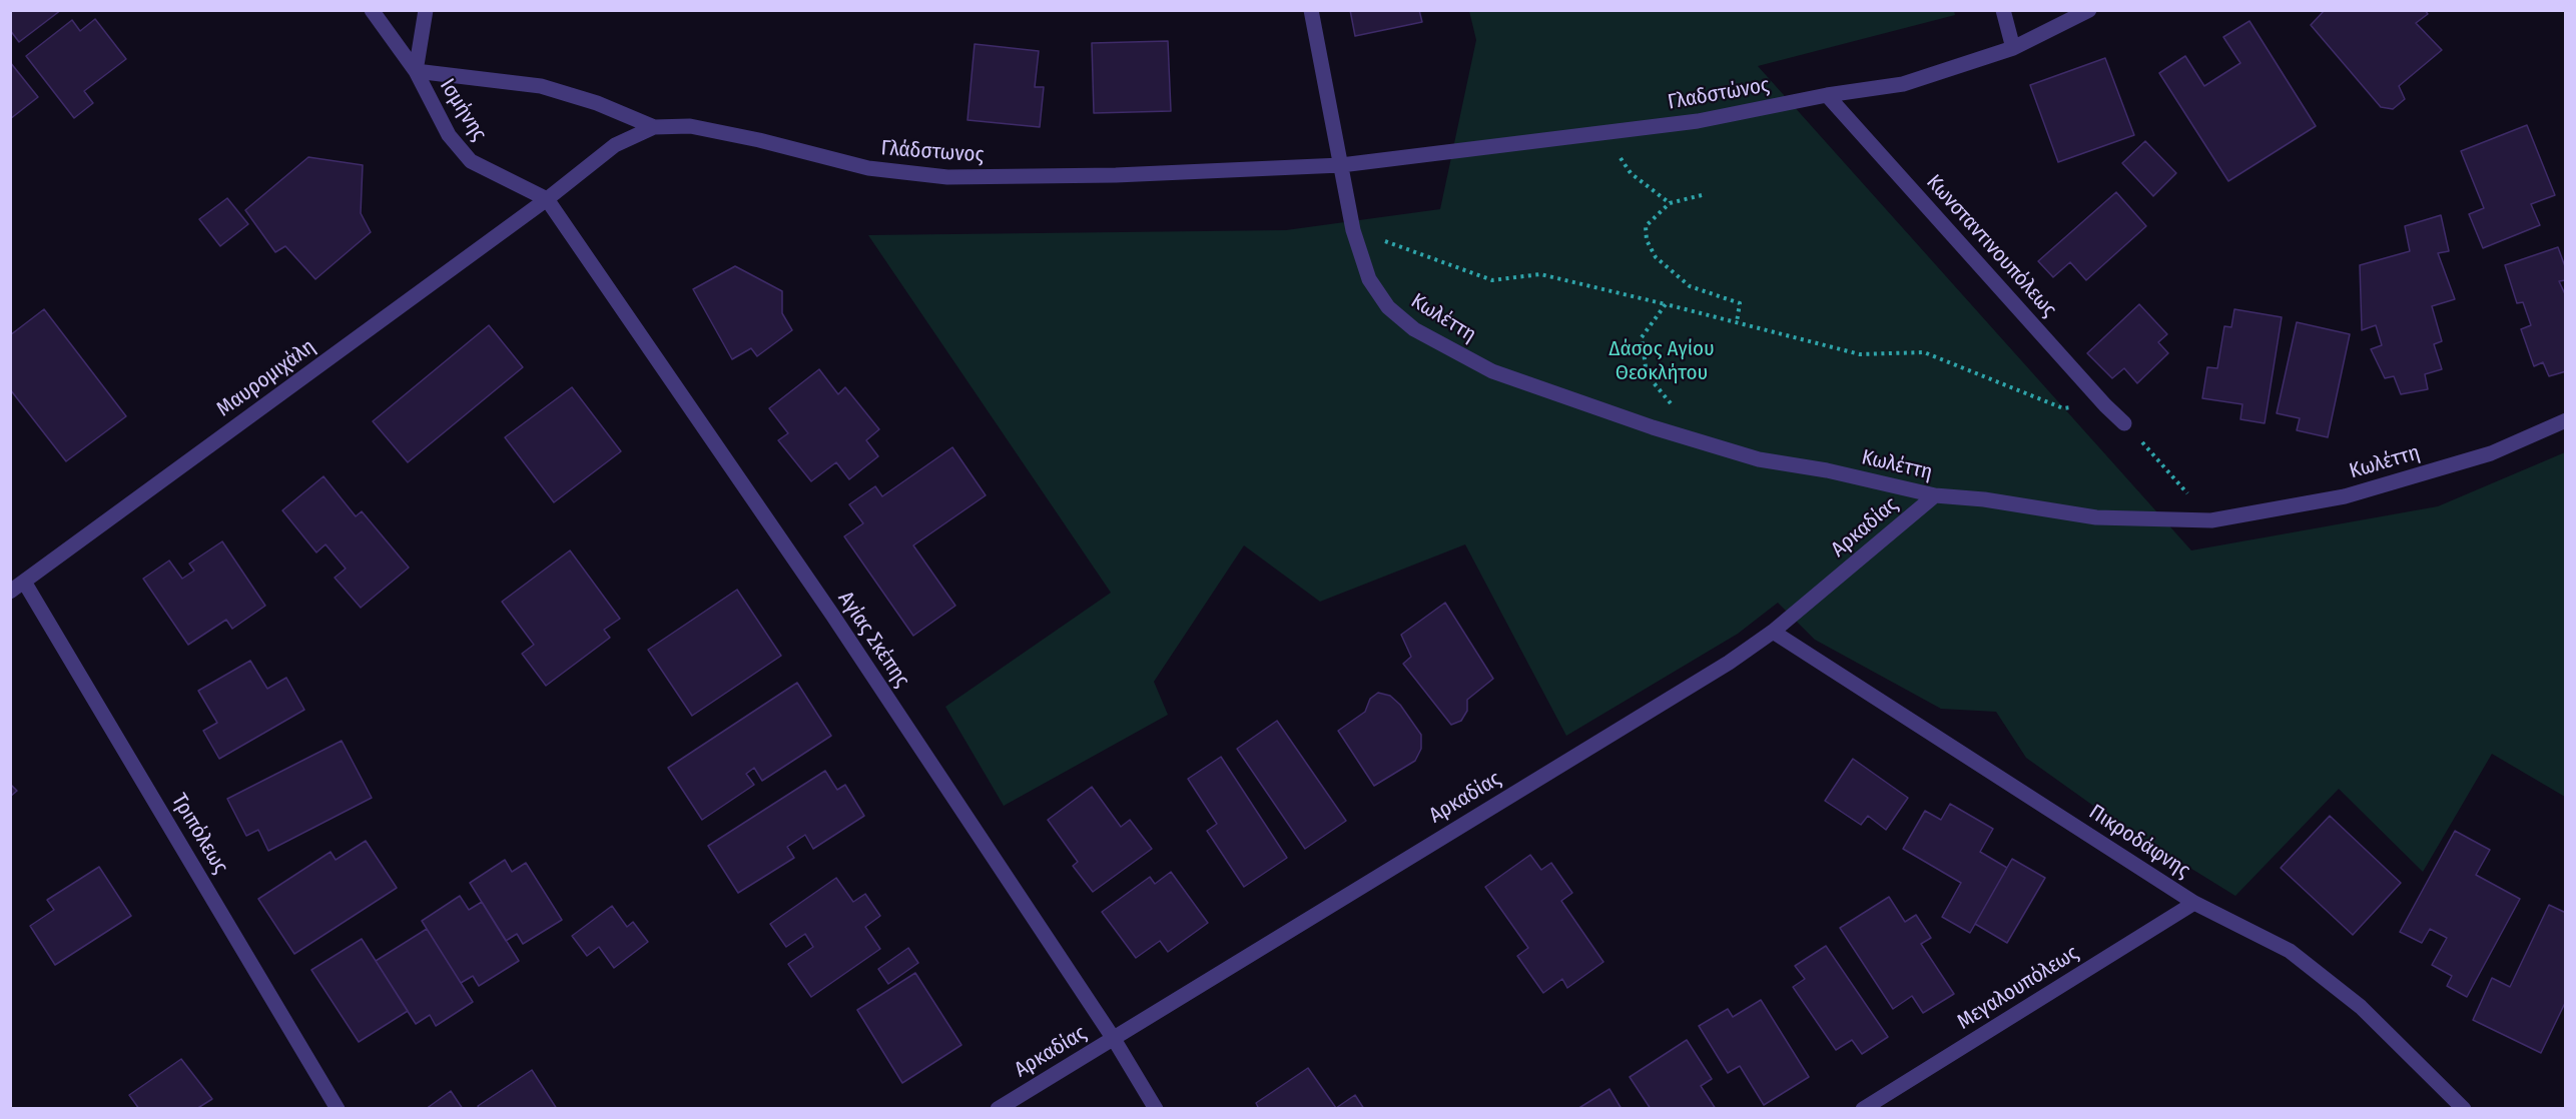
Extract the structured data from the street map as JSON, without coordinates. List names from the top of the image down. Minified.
{"streets":{"street":["Γλαδστώνος","Ισμήνης","Γλάδστωνος","Κωνσταντινουπόλεως","Κωλέττη","Μαυρομιχάλη","Αρκαδίας","Αγίας Σκέπης","Τριπόλεως","Πικροδάφνης","Μεγαλουπόλεως"]},"crossings":[["Γλαδστώνος","Γλάδστωνος"],["Γλαδστώνος","Κωνσταντινουπόλεως"],["Γλαδστώνος","Κωλέττη"],["Ισμήνης","Γλάδστωνος"],["Ισμήνης","Μαυρομιχάλη"],["Ισμήνης","Αγίας Σκέπης"],["Γλάδστωνος","Κωλέττη"],["Γλάδστωνος","Μαυρομιχάλη"],["Γλάδστωνος","Αγίας Σκέπης"],["Κωλέττη","Αρκαδίας"],["Μαυρομιχάλη","Αγίας Σκέπης"],["Μαυρομιχάλη","Τριπόλεως"],["Αρκαδίας","Αγίας Σκέπης"],["Αρκαδίας","Πικροδάφνης"],["Πικροδάφνης","Μεγαλουπόλεως"]],"parks":["Δάσος Αγίου Θεοκλήτου"]}
